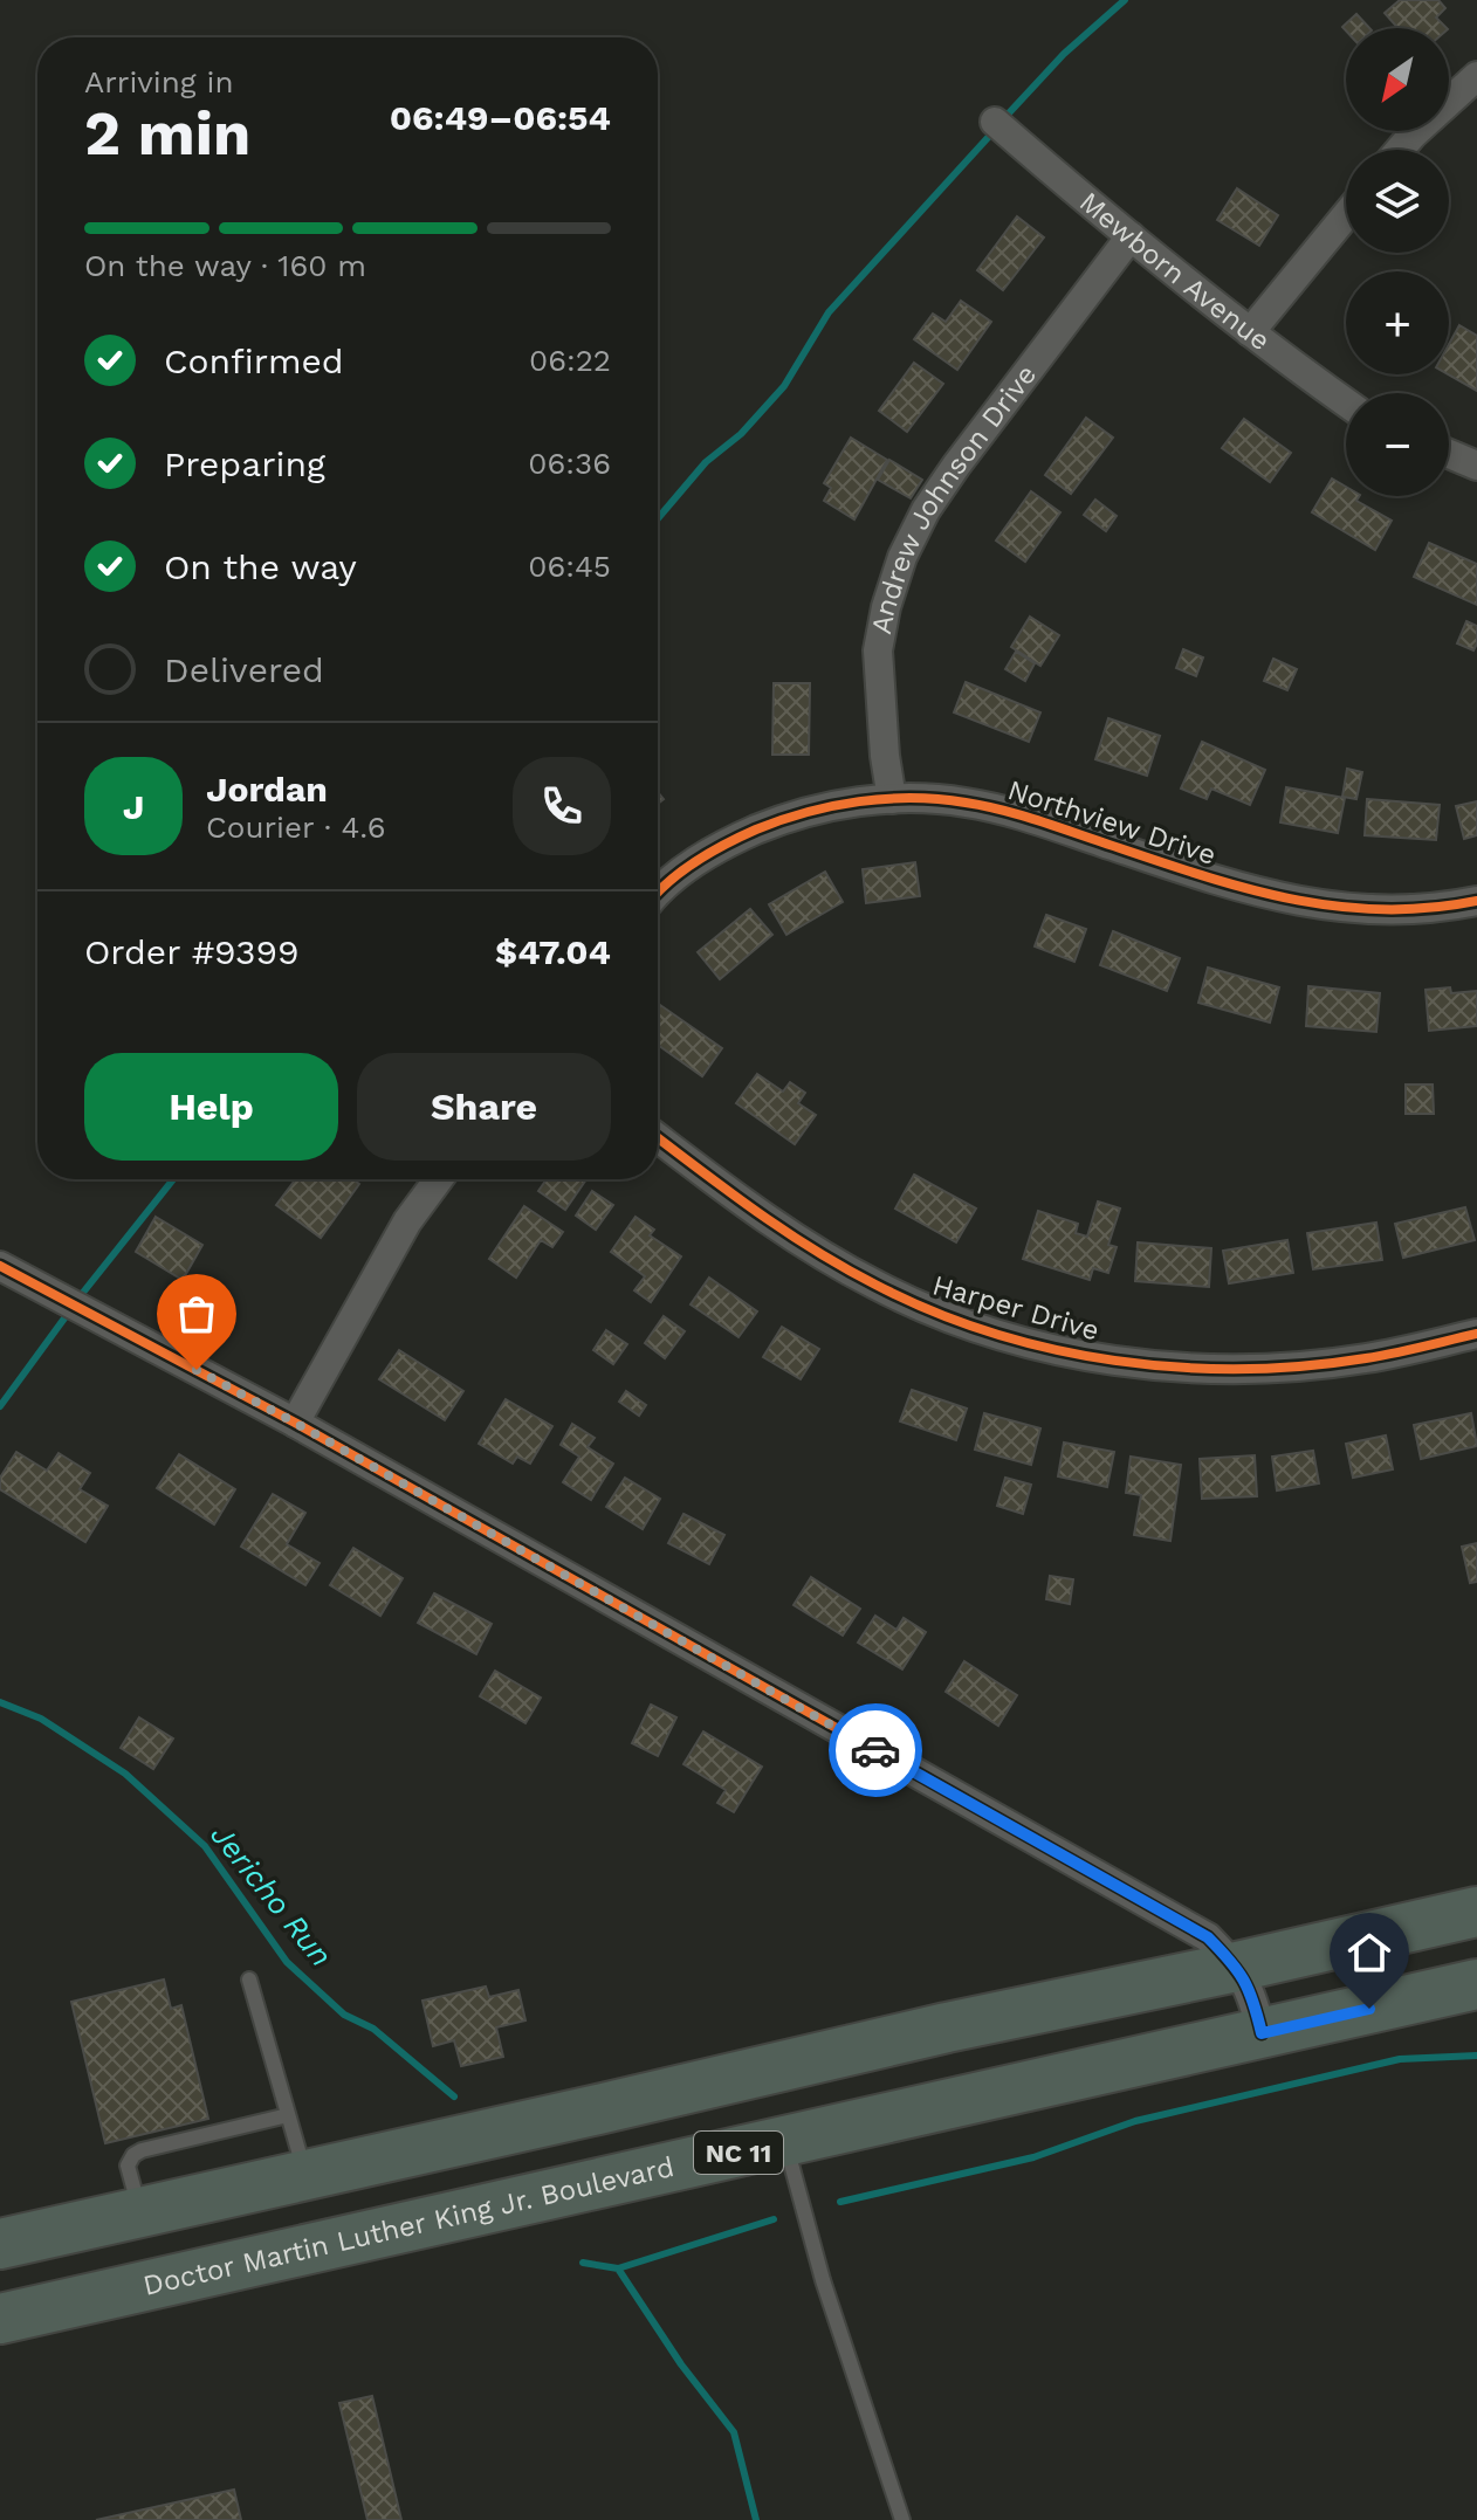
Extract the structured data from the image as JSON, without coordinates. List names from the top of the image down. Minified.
{"streets":{"highway":["NC 11","Doctor Martin Luther King Jr. Boulevard"],"street":["Mewborn Avenue","Andrew Johnson Drive","Northview Drive","Harper Drive"]},"crossings":[["Mewborn Avenue","Andrew Johnson Drive"],["Andrew Johnson Drive","Northview Drive"]],"water":["Jericho Run"],"north":"bottom left","page":{"map_buttons":["+","−"],"heading":["2 min","Arriving in","06:49–06:54"],"panel":["Jordan","Courier · 4.6","Order #9399","$47.04"],"bar":"On the way · 160 m","list":[["Confirmed","06:22"],["Preparing","06:36"],["On the way","06:45"],"Delivered"],"round":"J","buttons":["Help","Share"]}}
